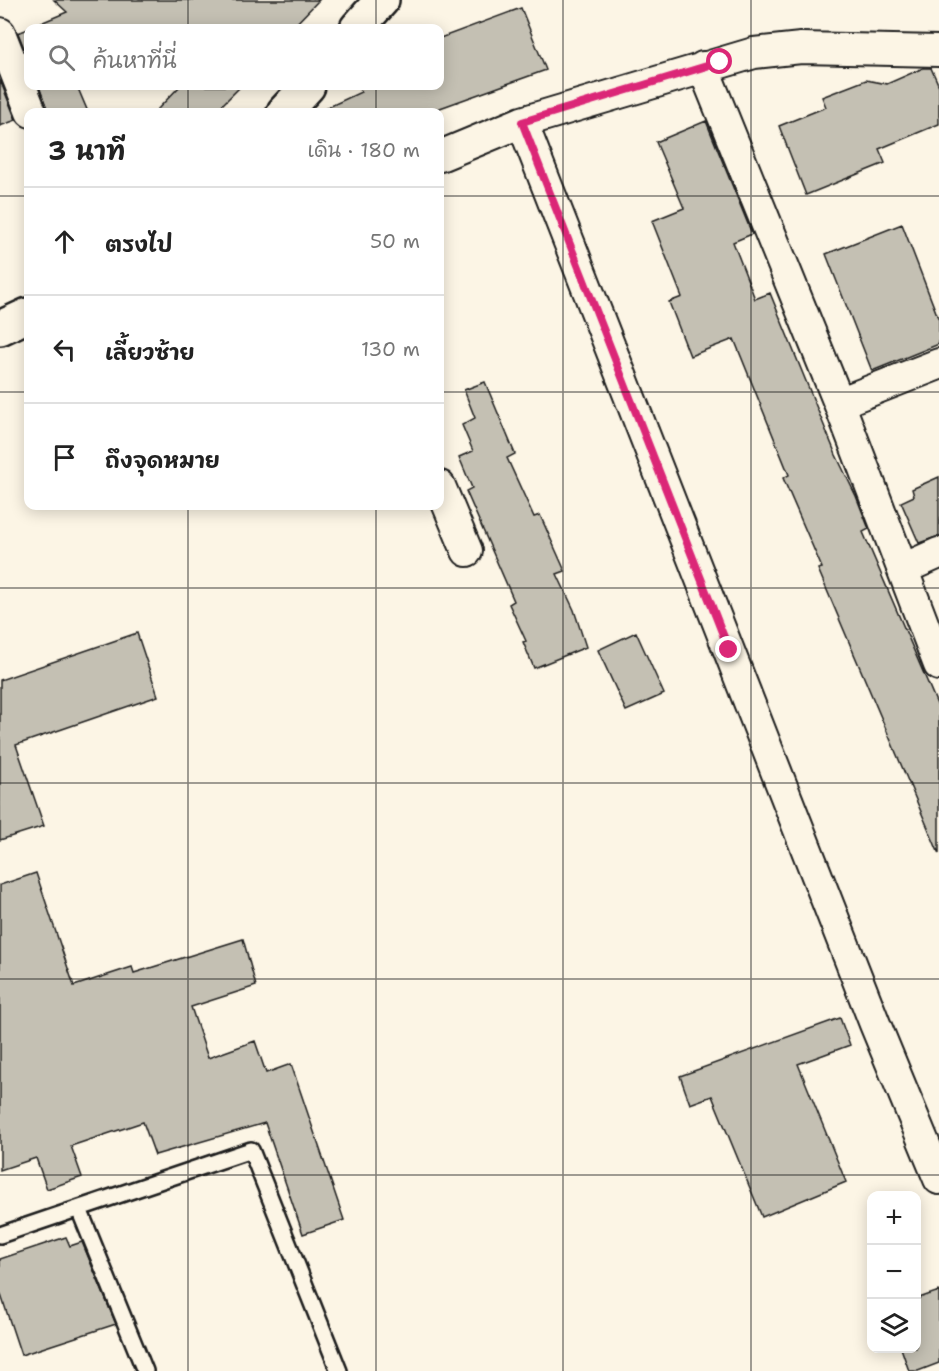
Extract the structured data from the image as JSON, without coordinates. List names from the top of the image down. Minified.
{"page":{"search":"ค้นหาที่นี่","heading":["3 นาที","เดิน · 180 m"],"list":[["ตรงไป","50 m"],["เลี้ยวซ้าย","130 m"],"ถึงจุดหมาย"],"map_buttons":["+","−"]}}
